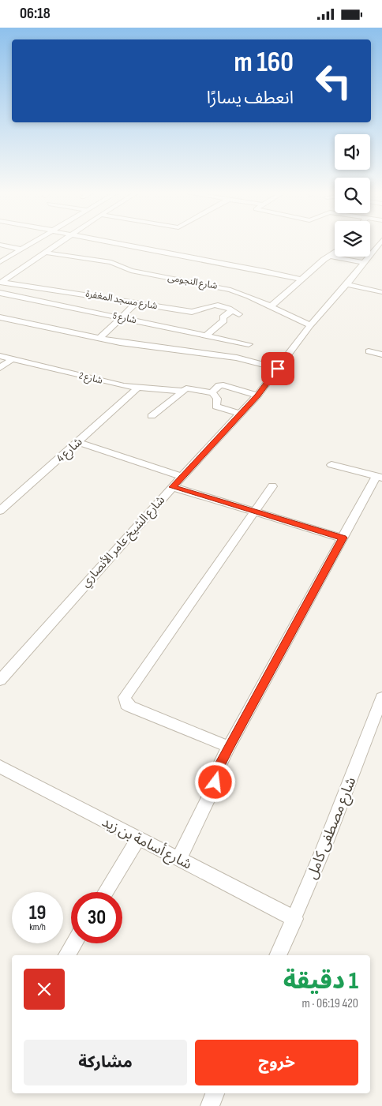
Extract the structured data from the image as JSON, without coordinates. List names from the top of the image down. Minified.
{"streets":{"street":["شارع النجومى","شارع مسجد المغفرة","شارع 5","شارع 2","شارع 4","شارع الشيخ عامر الأنصاري","شارع مصطفى كامل","شارع أسامة بن زيد"]},"crossings":[["شارع النجومى","شارع الشيخ عامر الأنصاري"],["شارع 2","شارع 4"],["شارع مصطفى كامل","شارع أسامة بن زيد"]],"page":{"status":"06:18","turn":["160 m","انعطف يسارًا"],"speed":"19 km/h","limit":"30","heading":["1 دقيقة","420 m · 06:19"],"buttons":["خروج","مشاركة"]}}
